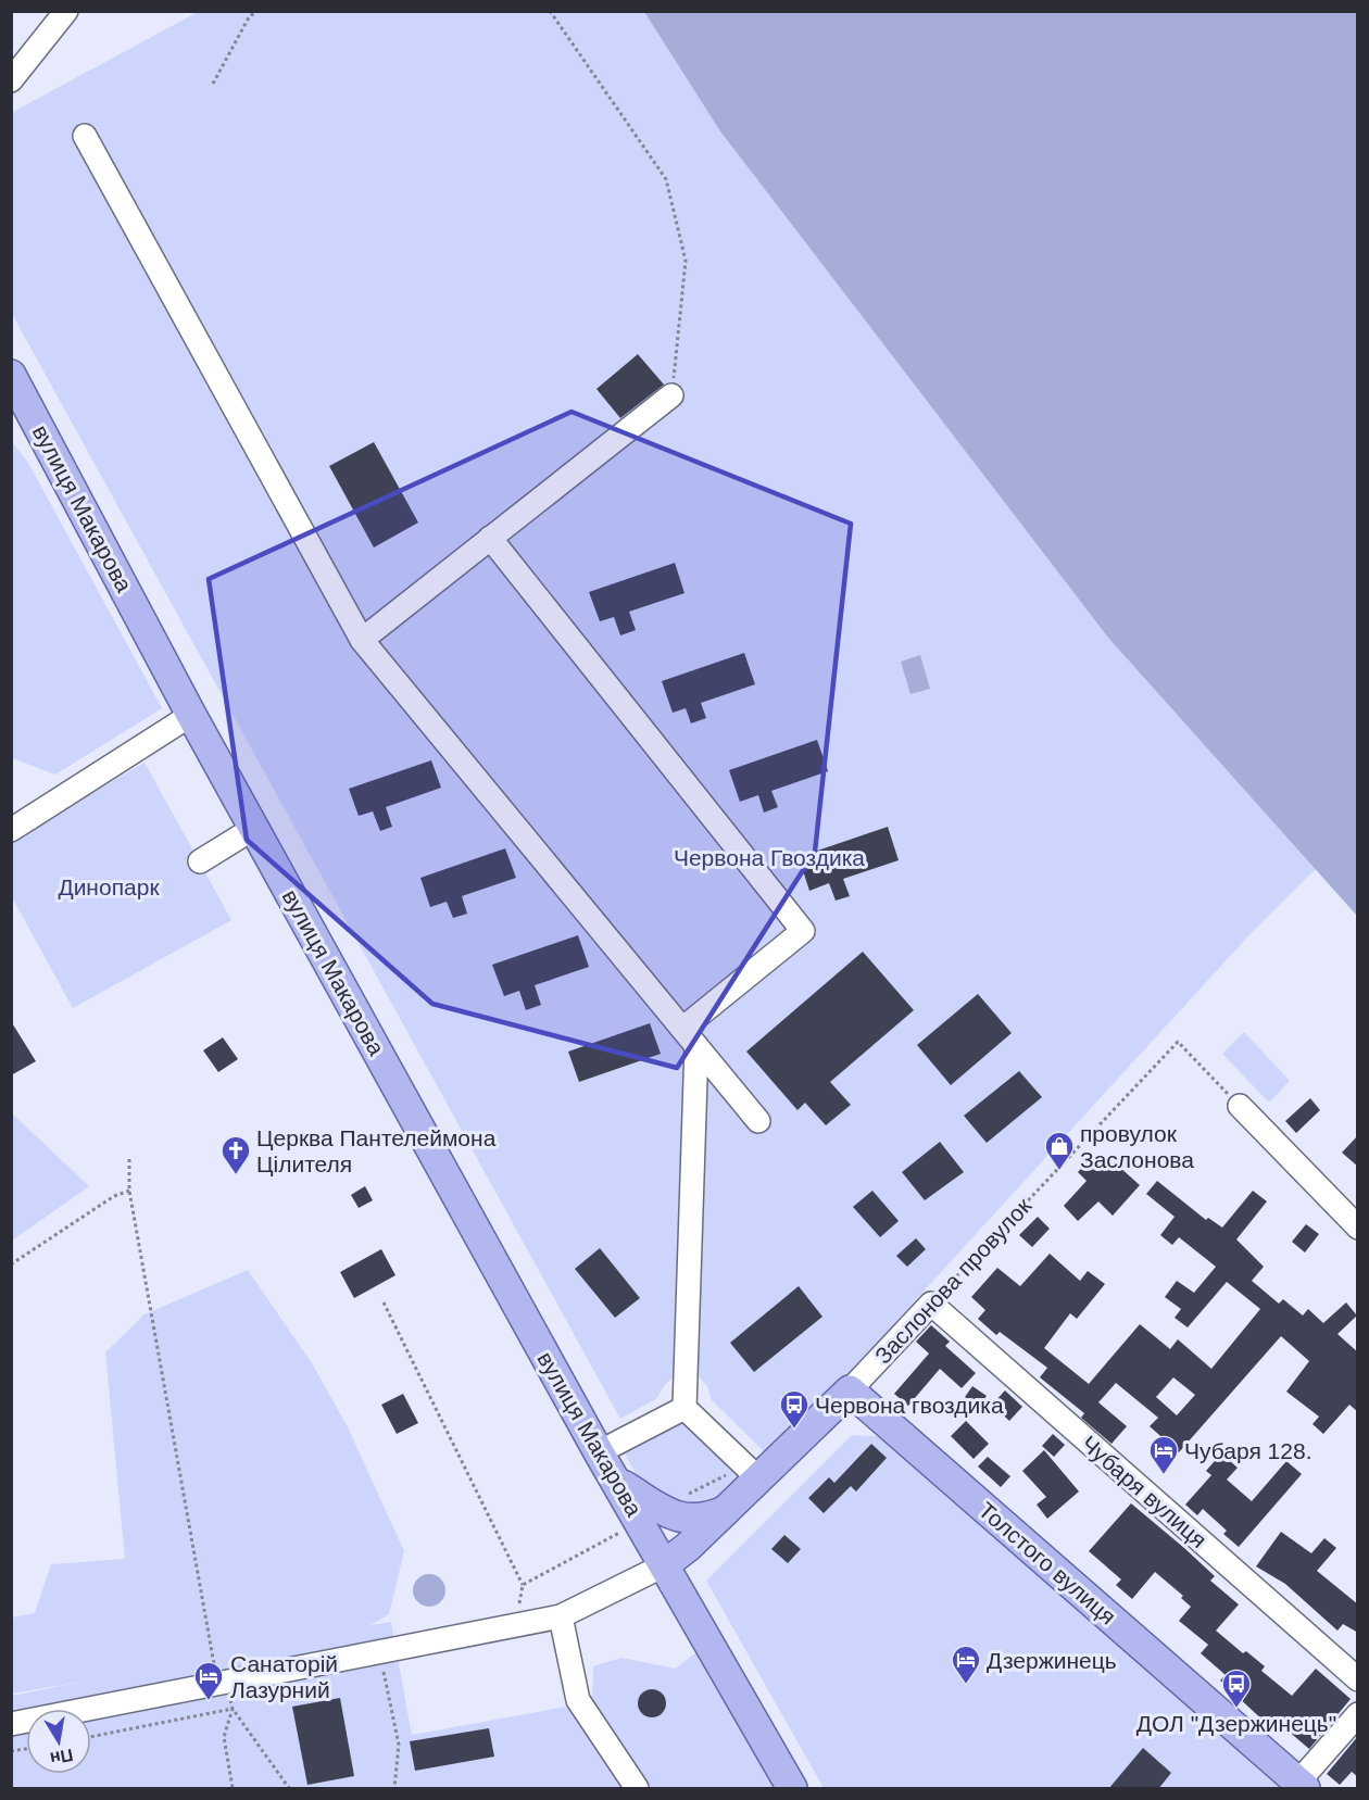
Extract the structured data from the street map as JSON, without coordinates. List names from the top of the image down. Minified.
{"streets":{"main road":["вулиця Макарова","Заслонова провулок","Толстого вулиця"],"street":["Чубаря вулиця"]},"crossings":[["вулиця Макарова","Заслонова провулок"],["Заслонова провулок","Чубаря вулиця"],["Заслонова провулок","Толстого вулиця"]],"parks":["Червона Гвоздика","Динопарк"],"places":{"shop":["провулок Заслонова"],"church":["Церква Пантелеймона Цілителя"],"bus stop":["Червона гвоздика","ДОЛ \"Дзержинець\""],"hotel":["Чубаря 128.","Дзержинець","Санаторій Лазурний"]},"north":"bottom"}
